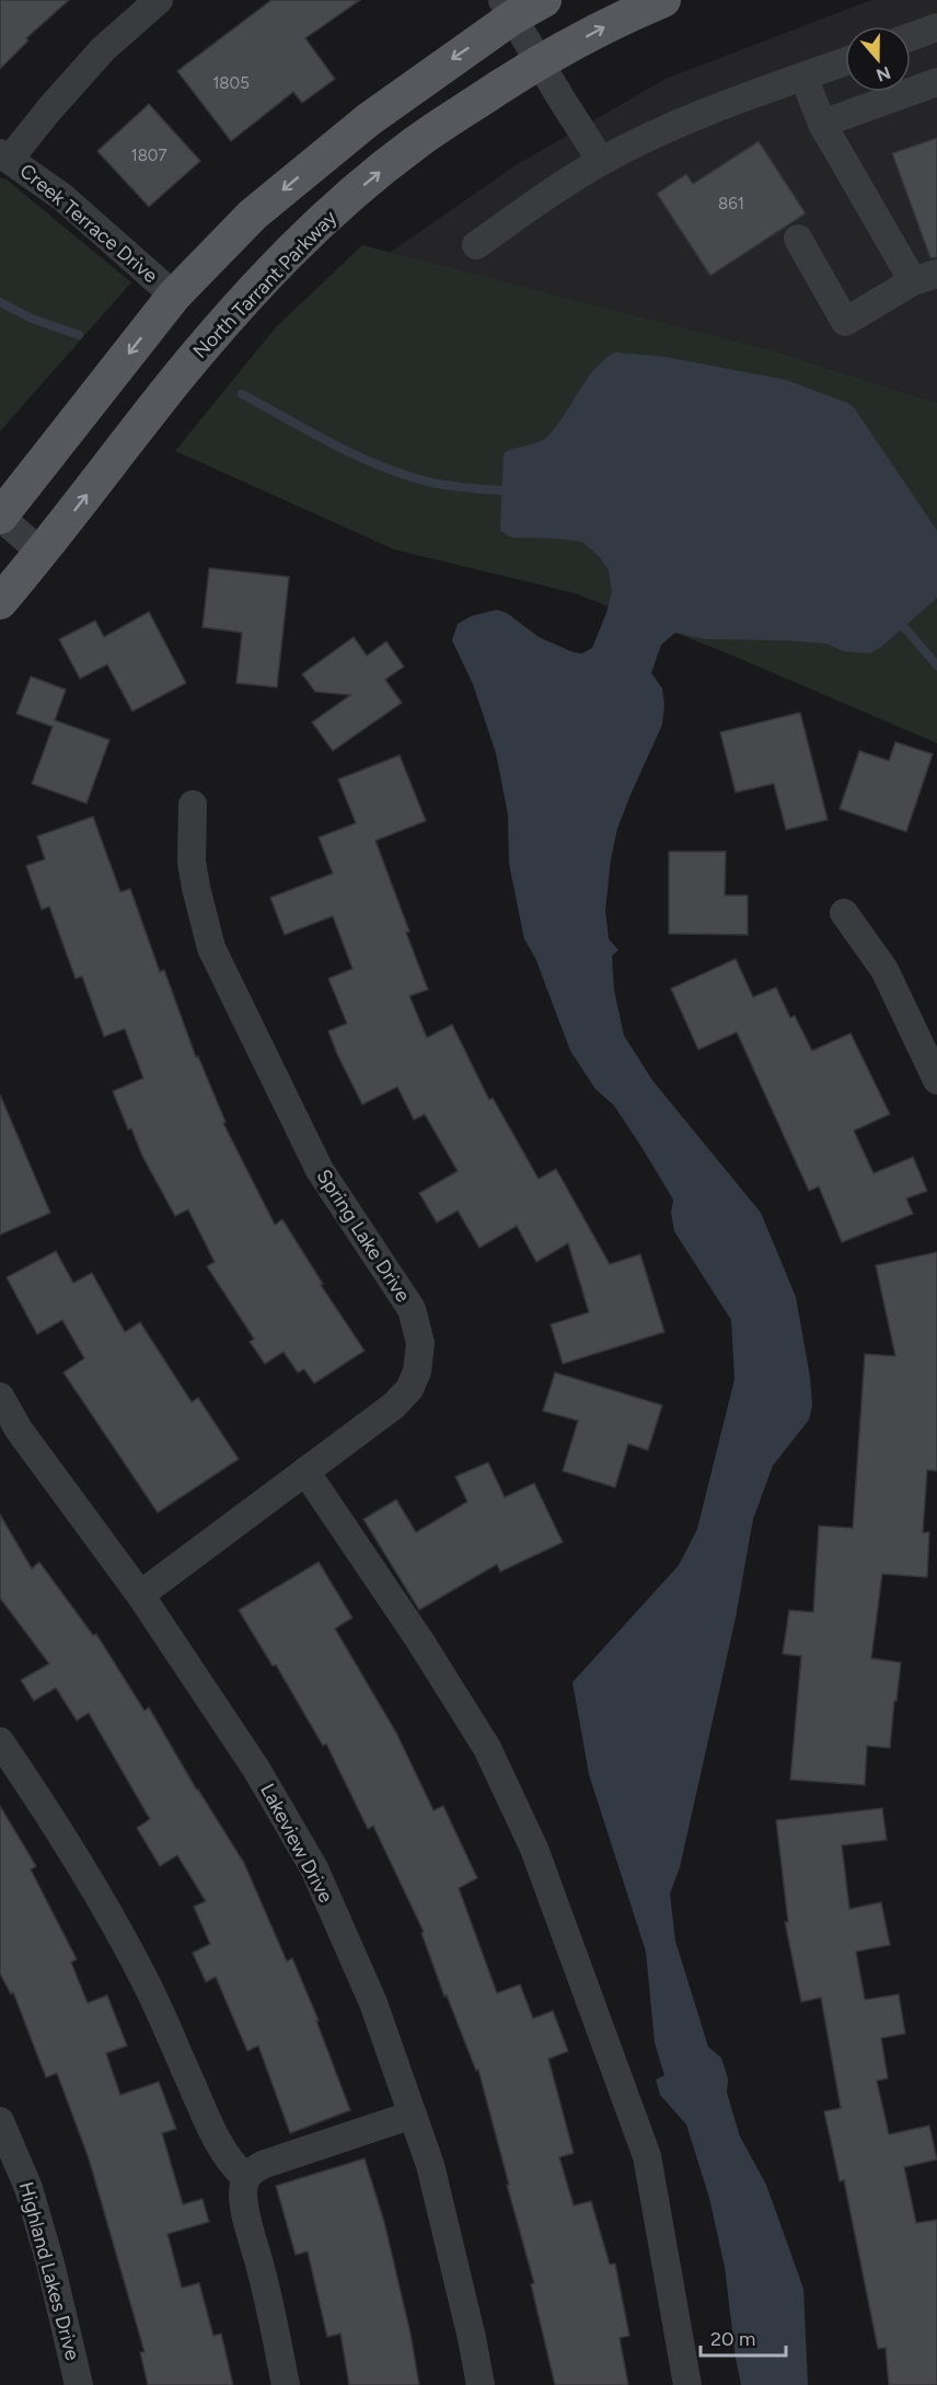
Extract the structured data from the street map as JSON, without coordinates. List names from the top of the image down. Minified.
{"streets":{"main road":["North Tarrant Parkway"],"street":["Creek Terrace Drive","Spring Lake Drive","Lakeview Drive","Highland Lakes Drive"]},"crossings":[["Spring Lake Drive","Lakeview Drive"]],"house_numbers":["1805","1807","861"],"scale_bar":"20 m","north":"bottom"}
